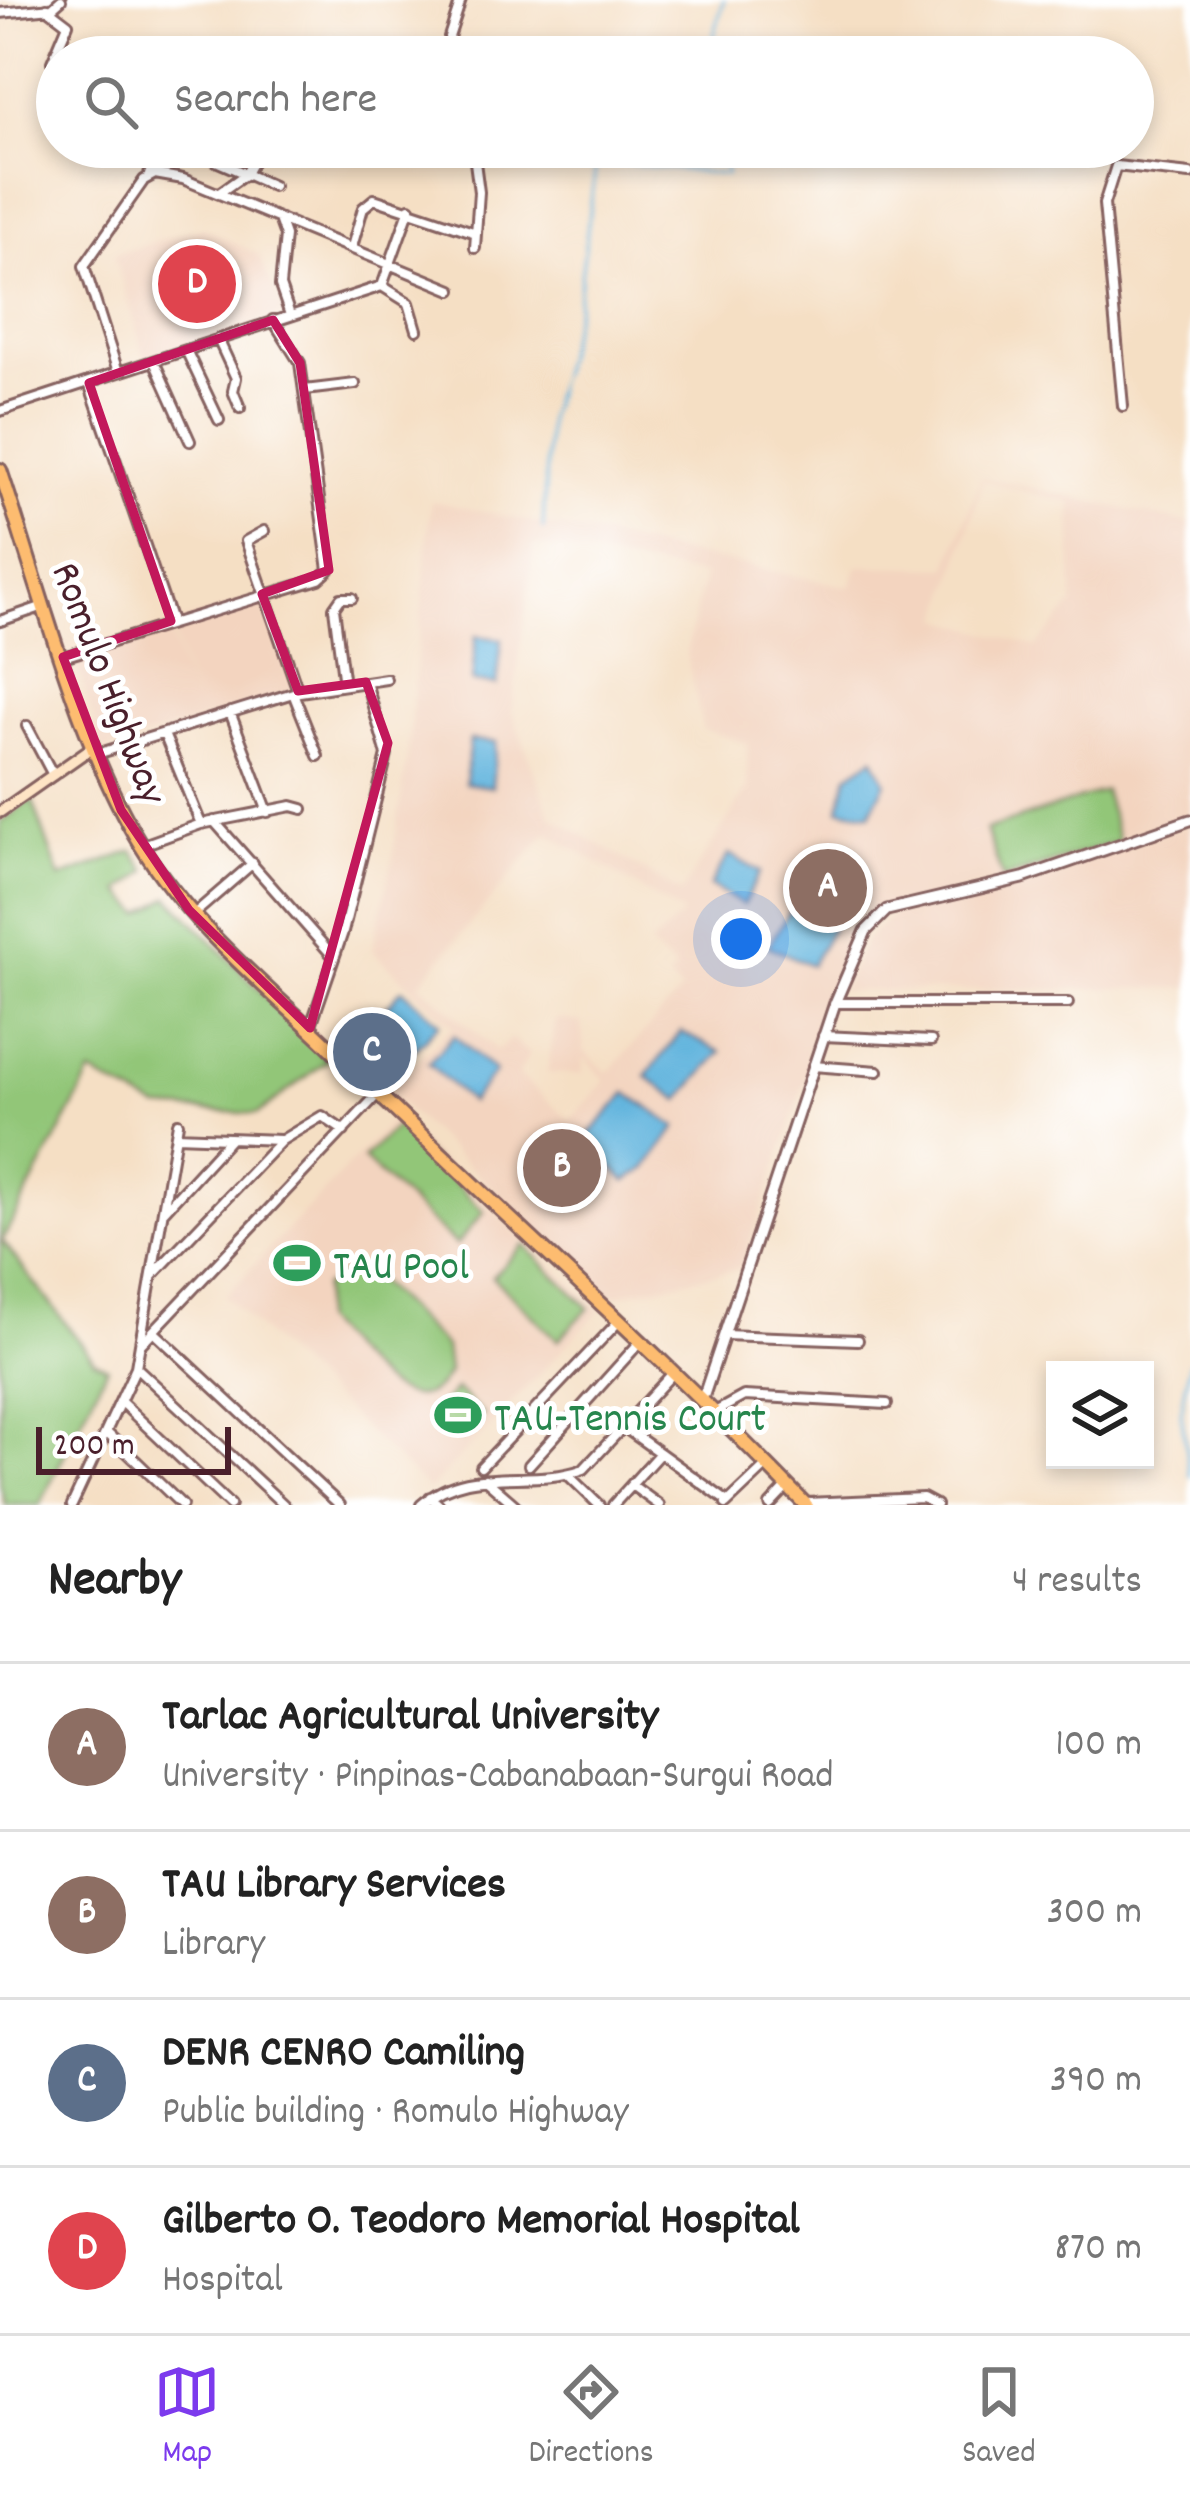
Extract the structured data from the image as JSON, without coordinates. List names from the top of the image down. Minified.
{"streets":{"highway":["Romulo Highway"]},"places":{"sports":["TAU Pool","TAU-Tennis Court"]},"scale_bar":"200 m","page":{"search":"Search here","pins":["D","A","C","B"],"scale":"200 m","heading":["Nearby","4 results"],"list":[{"mark":"A","name":"Tarlac Agricultural University","note":"University · Pinpinas-Cabanabaan-Surgui Road","value":"100 m"},{"mark":"B","name":"TAU Library Services","note":"Library","value":"300 m"},{"mark":"C","name":"DENR CENRO Camiling","note":"Public building · Romulo Highway","value":"390 m"},{"mark":"D","name":"Gilberto O. Teodoro Memorial Hospital","note":"Hospital","value":"870 m"}],"nav":["Map","Directions","Saved"]}}
